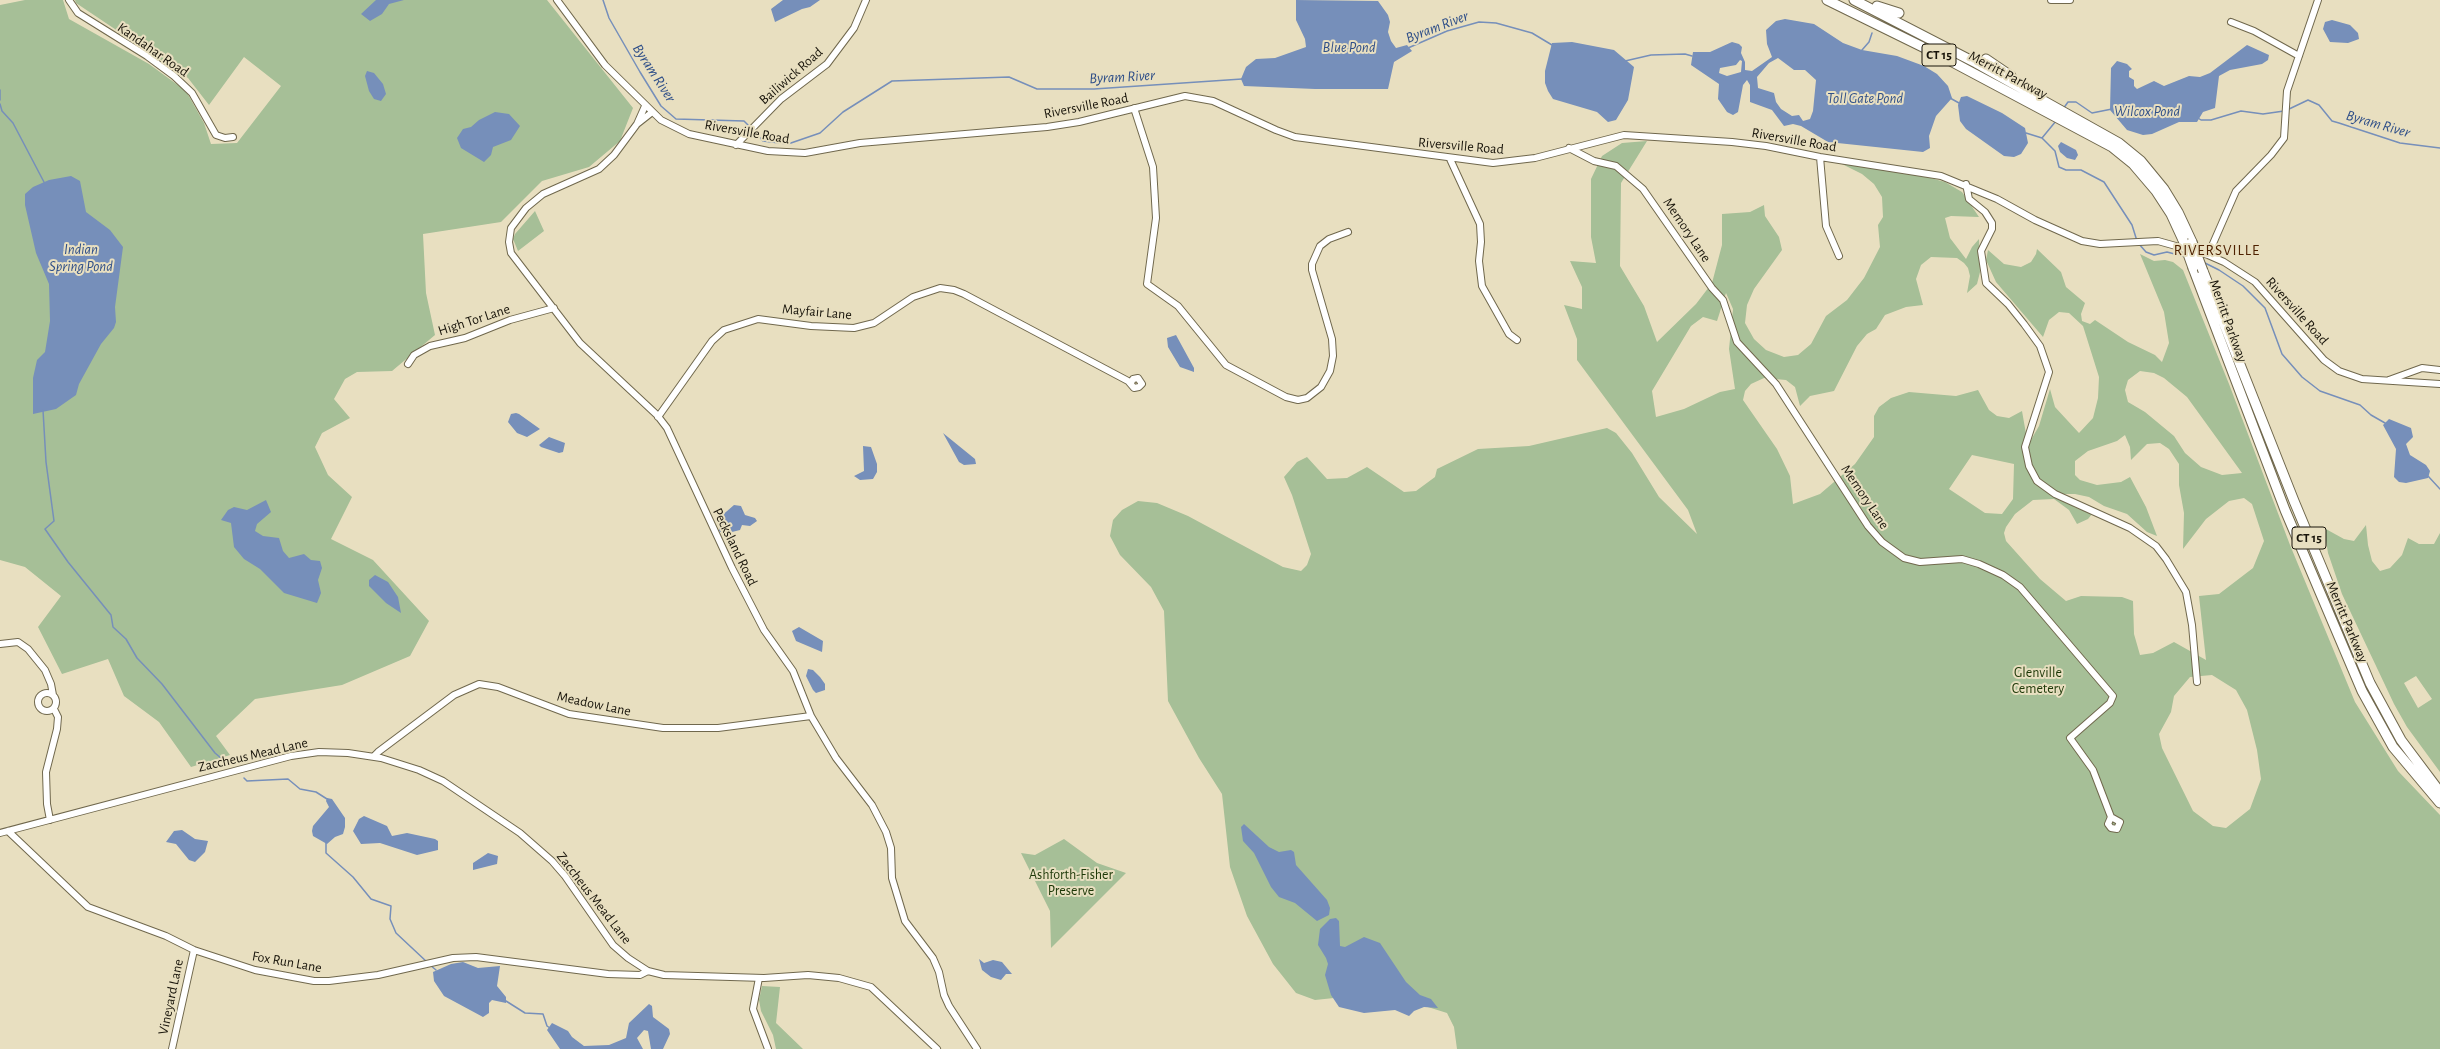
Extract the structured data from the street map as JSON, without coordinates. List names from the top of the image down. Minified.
{"streets":{"highway":["CT 15","Merritt Parkway"],"street":["Kandahar Road","Bailiwick Road","Riversville Road","Memory Lane","Mayfair Lane","High Tor Lane","Pecksland Road","Meadow Lane","Zaccheus Mead Lane","Fox Run Lane","Vineyard Lane"]},"crossings":[["Bailiwick Road","Riversville Road"],["Riversville Road","Memory Lane"],["Riversville Road","Pecksland Road"],["Mayfair Lane","Pecksland Road"],["High Tor Lane","Pecksland Road"],["Pecksland Road","Meadow Lane"],["Meadow Lane","Zaccheus Mead Lane"],["Zaccheus Mead Lane","Fox Run Lane"],["Fox Run Lane","Vineyard Lane"]],"districts":["RIVERSVILLE"],"water":["Byram River","Blue Pond","Toll Gate Pond","Wilcox Pond","Indian Spring Pond"],"parks":["Glenville Cemetery","Ashforth-Fisher Preserve"]}
